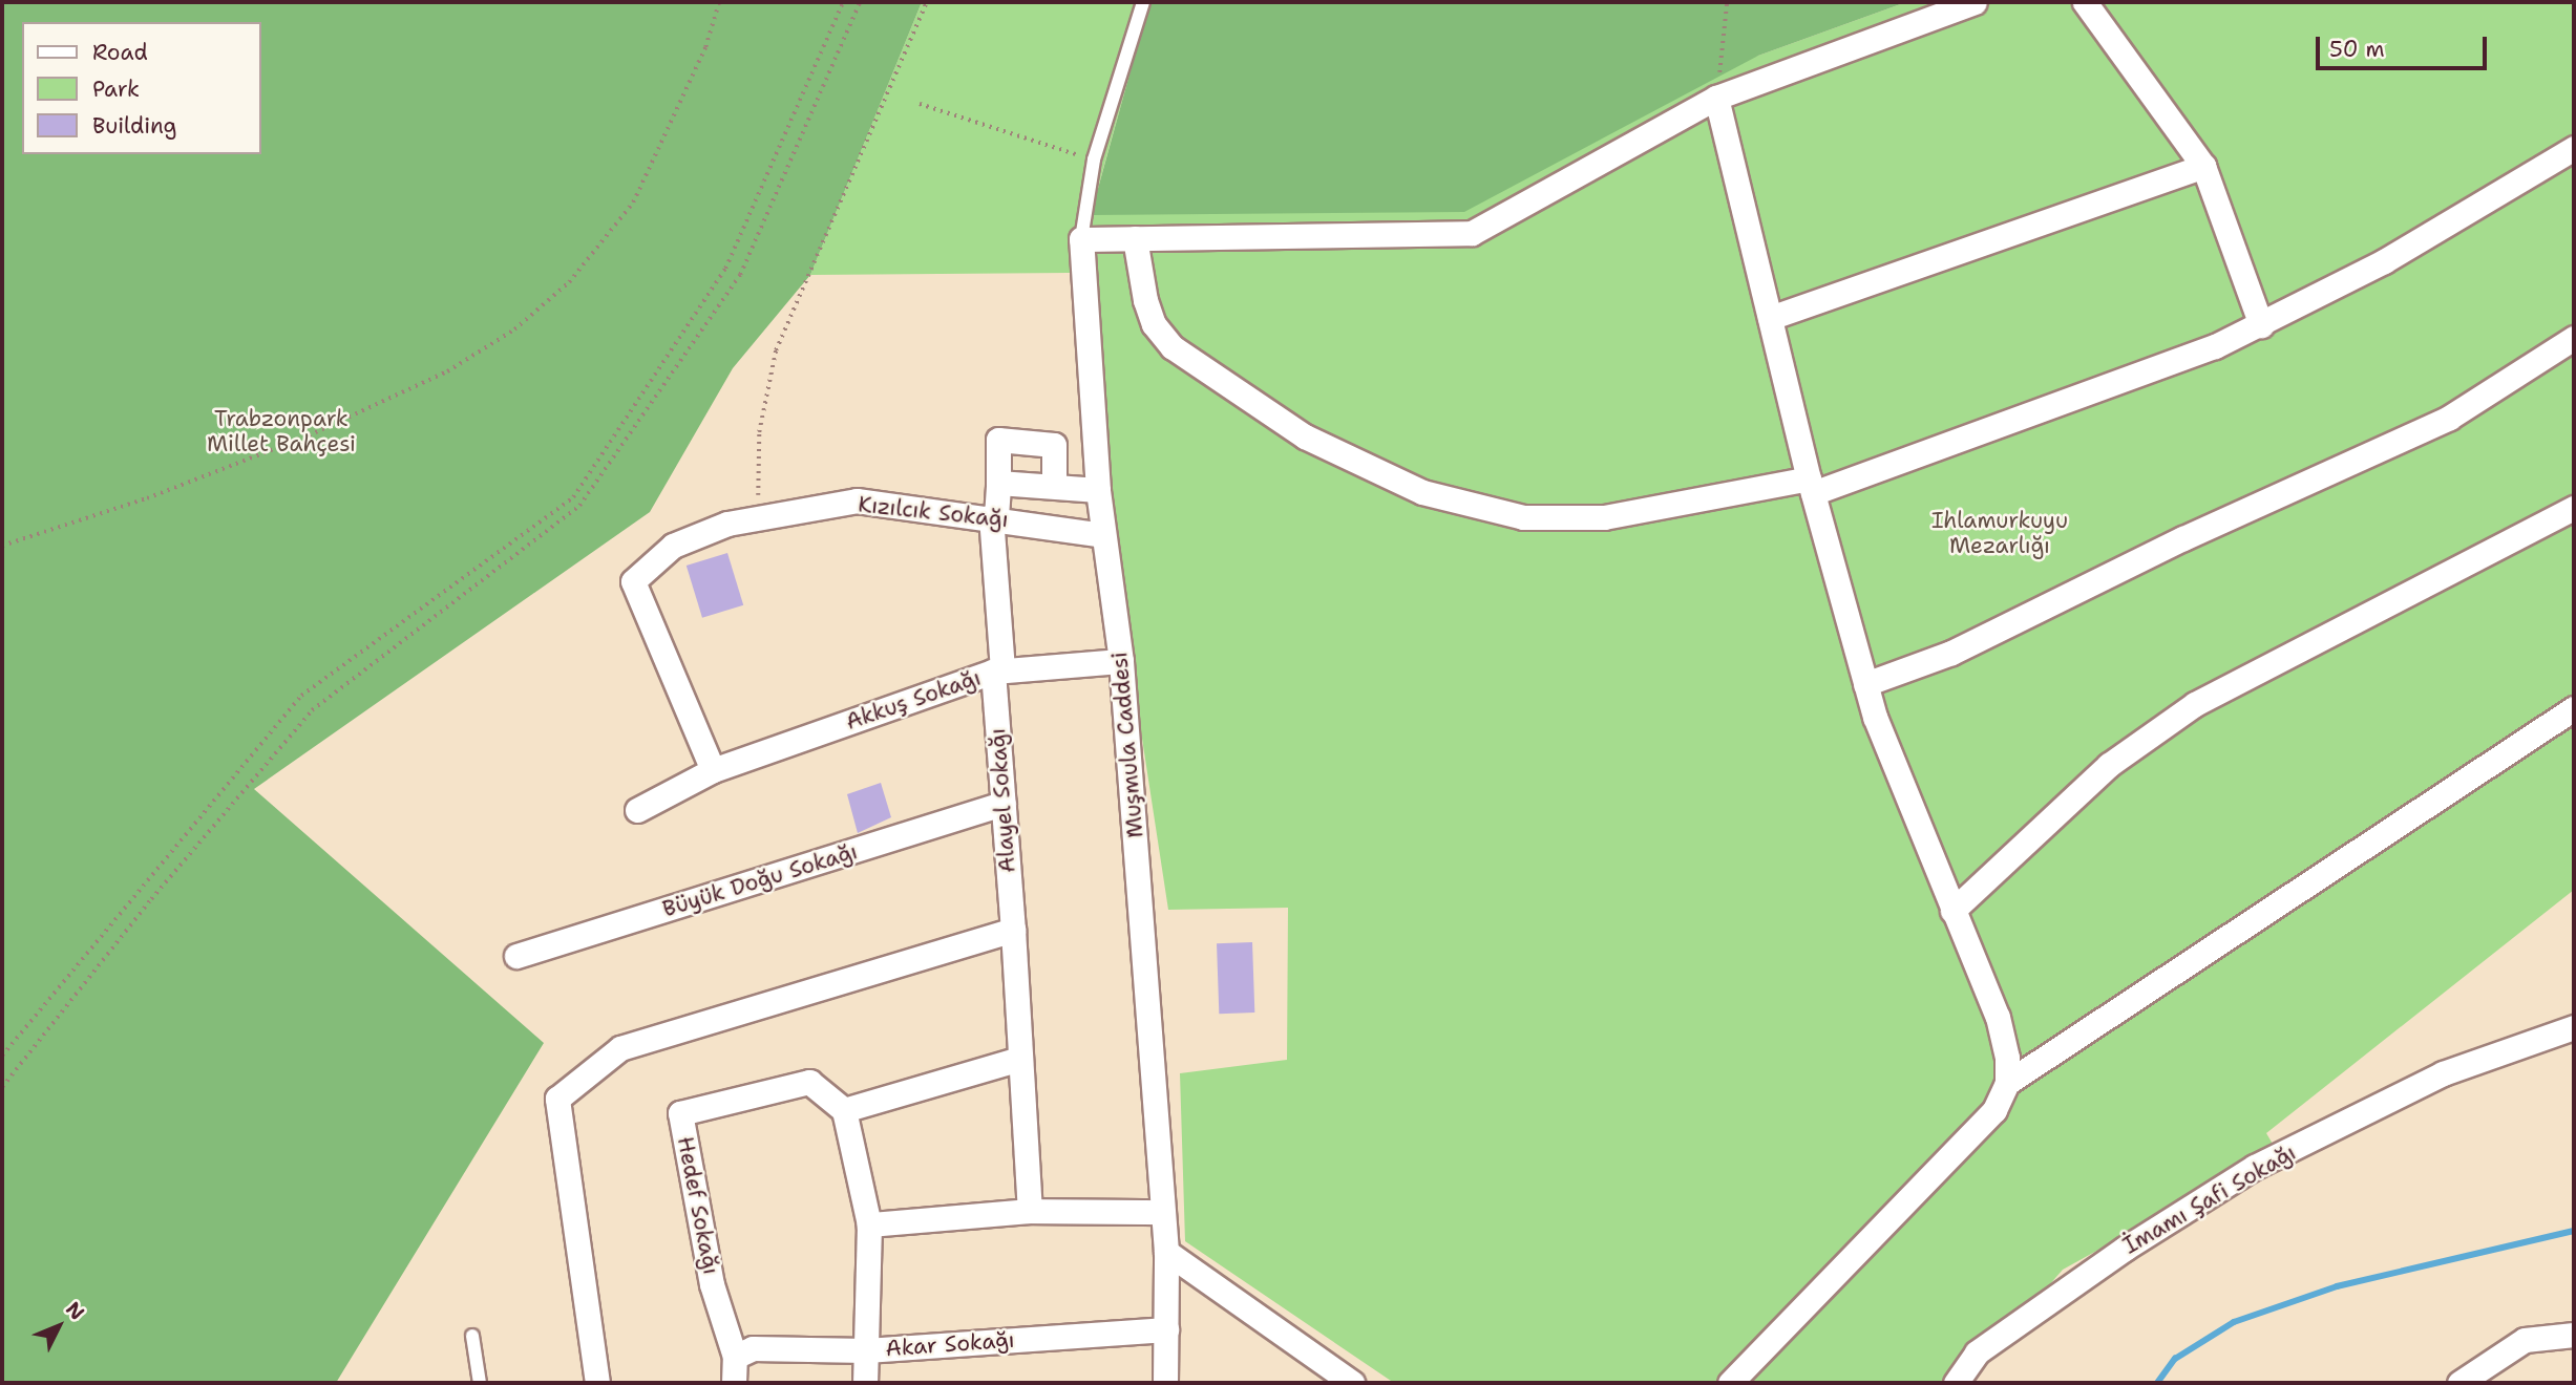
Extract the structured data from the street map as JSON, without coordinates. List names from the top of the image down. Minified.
{"streets":{"street":["Kızılcık Sokağı","Akkuş Sokağı","Muşmula Caddesi","Alayel Sokağı","Büyük Doğu Sokağı","İmamı Şafi Sokağı","Hedef Sokağı","Akar Sokağı"]},"crossings":[["Kızılcık Sokağı","Akkuş Sokağı"],["Kızılcık Sokağı","Muşmula Caddesi"],["Kızılcık Sokağı","Alayel Sokağı"],["Akkuş Sokağı","Muşmula Caddesi"],["Akkuş Sokağı","Alayel Sokağı"],["Muşmula Caddesi","Akar Sokağı"],["Alayel Sokağı","Büyük Doğu Sokağı"],["Hedef Sokağı","Akar Sokağı"]],"parks":["Trabzonpark Millet Bahçesi","Ihlamurkuyu Mezarlığı"],"legend":["Road","Park","Building"],"scale_bar":"50 m","north":"top right"}
